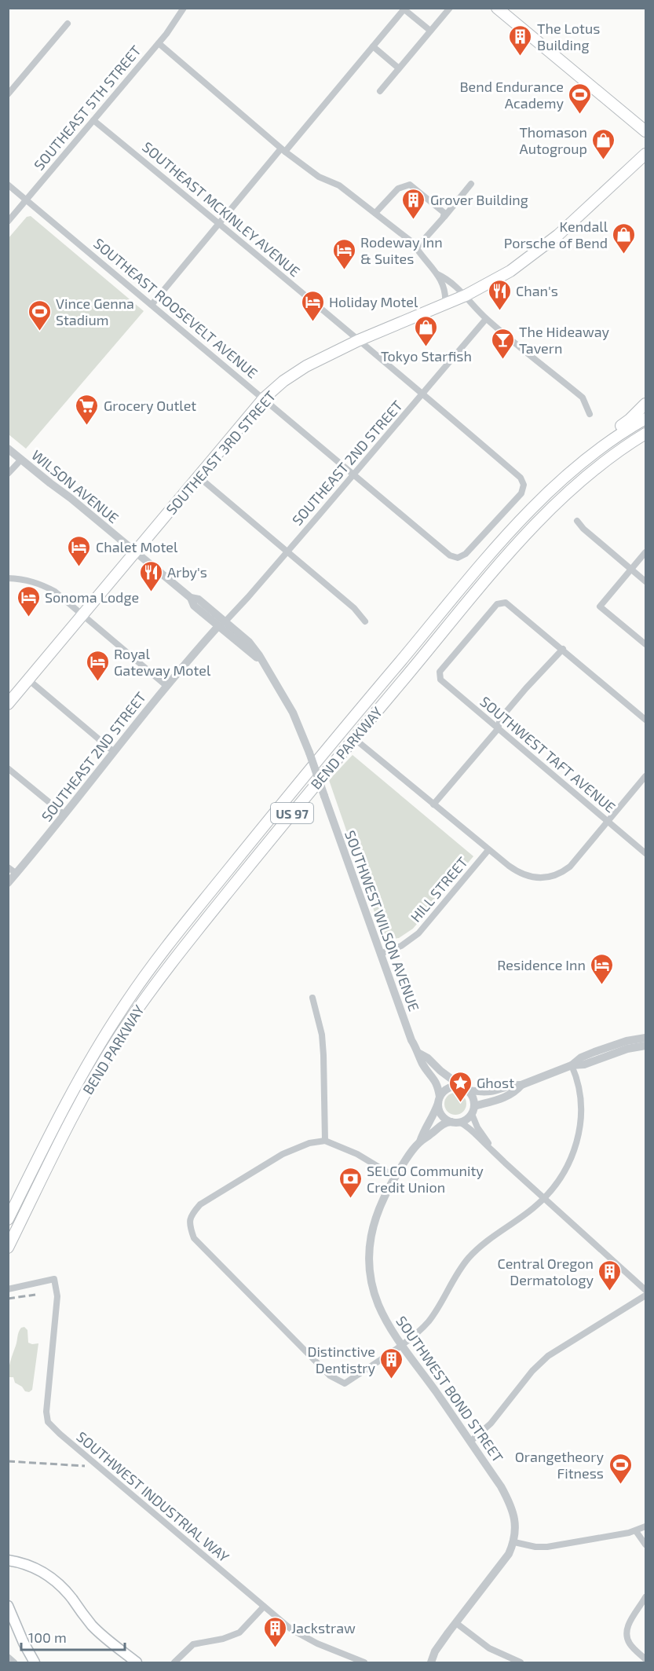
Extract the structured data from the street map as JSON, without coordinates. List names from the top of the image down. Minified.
{"streets":{"main road":["SOUTHEAST 3RD STREET","BEND PARKWAY","US 97"],"street":["SOUTHEAST 5TH STREET","SOUTHEAST MCKINLEY AVENUE","SOUTHEAST ROOSEVELT AVENUE","SOUTHEAST 2ND STREET","WILSON AVENUE","SOUTHWEST TAFT AVENUE","HILL STREET","SOUTHWEST WILSON AVENUE","SOUTHWEST BOND STREET","SOUTHWEST INDUSTRIAL WAY"]},"crossings":[["SOUTHEAST 5TH STREET","SOUTHEAST MCKINLEY AVENUE"],["SOUTHEAST 5TH STREET","SOUTHEAST ROOSEVELT AVENUE"],["SOUTHEAST MCKINLEY AVENUE","SOUTHEAST ROOSEVELT AVENUE"],["SOUTHEAST MCKINLEY AVENUE","SOUTHEAST 3RD STREET"],["SOUTHEAST MCKINLEY AVENUE","SOUTHEAST 2ND STREET"],["SOUTHEAST ROOSEVELT AVENUE","SOUTHEAST 3RD STREET"],["SOUTHEAST ROOSEVELT AVENUE","SOUTHEAST 2ND STREET"],["SOUTHEAST 3RD STREET","WILSON AVENUE"],["SOUTHEAST 2ND STREET","WILSON AVENUE"],["WILSON AVENUE","SOUTHWEST WILSON AVENUE"],["HILL STREET","SOUTHWEST WILSON AVENUE"],["SOUTHWEST WILSON AVENUE","SOUTHWEST BOND STREET"]],"places":{"building":["The Lotus Building","Grover Building","Central Oregon Dermatology","Distinctive Dentistry","Jackstraw"],"sports":["Bend Endurance Academy","Vince Genna Stadium","Orangetheory Fitness"],"shop":["Thomason Autogroup","Kendall Porsche of Bend","Tokyo Starfish"],"hotel":["Rodeway Inn & Suites","Holiday Motel","Chalet Motel","Sonoma Lodge","Royal Gateway Motel","Residence Inn"],"restaurant":["Chan's","Arby's"],"bar":["The Hideaway Tavern"],"supermarket":["Grocery Outlet"],"place":["Ghost"],"bank":["SELCO Community Credit Union"]},"scale_bar":"100 m"}
